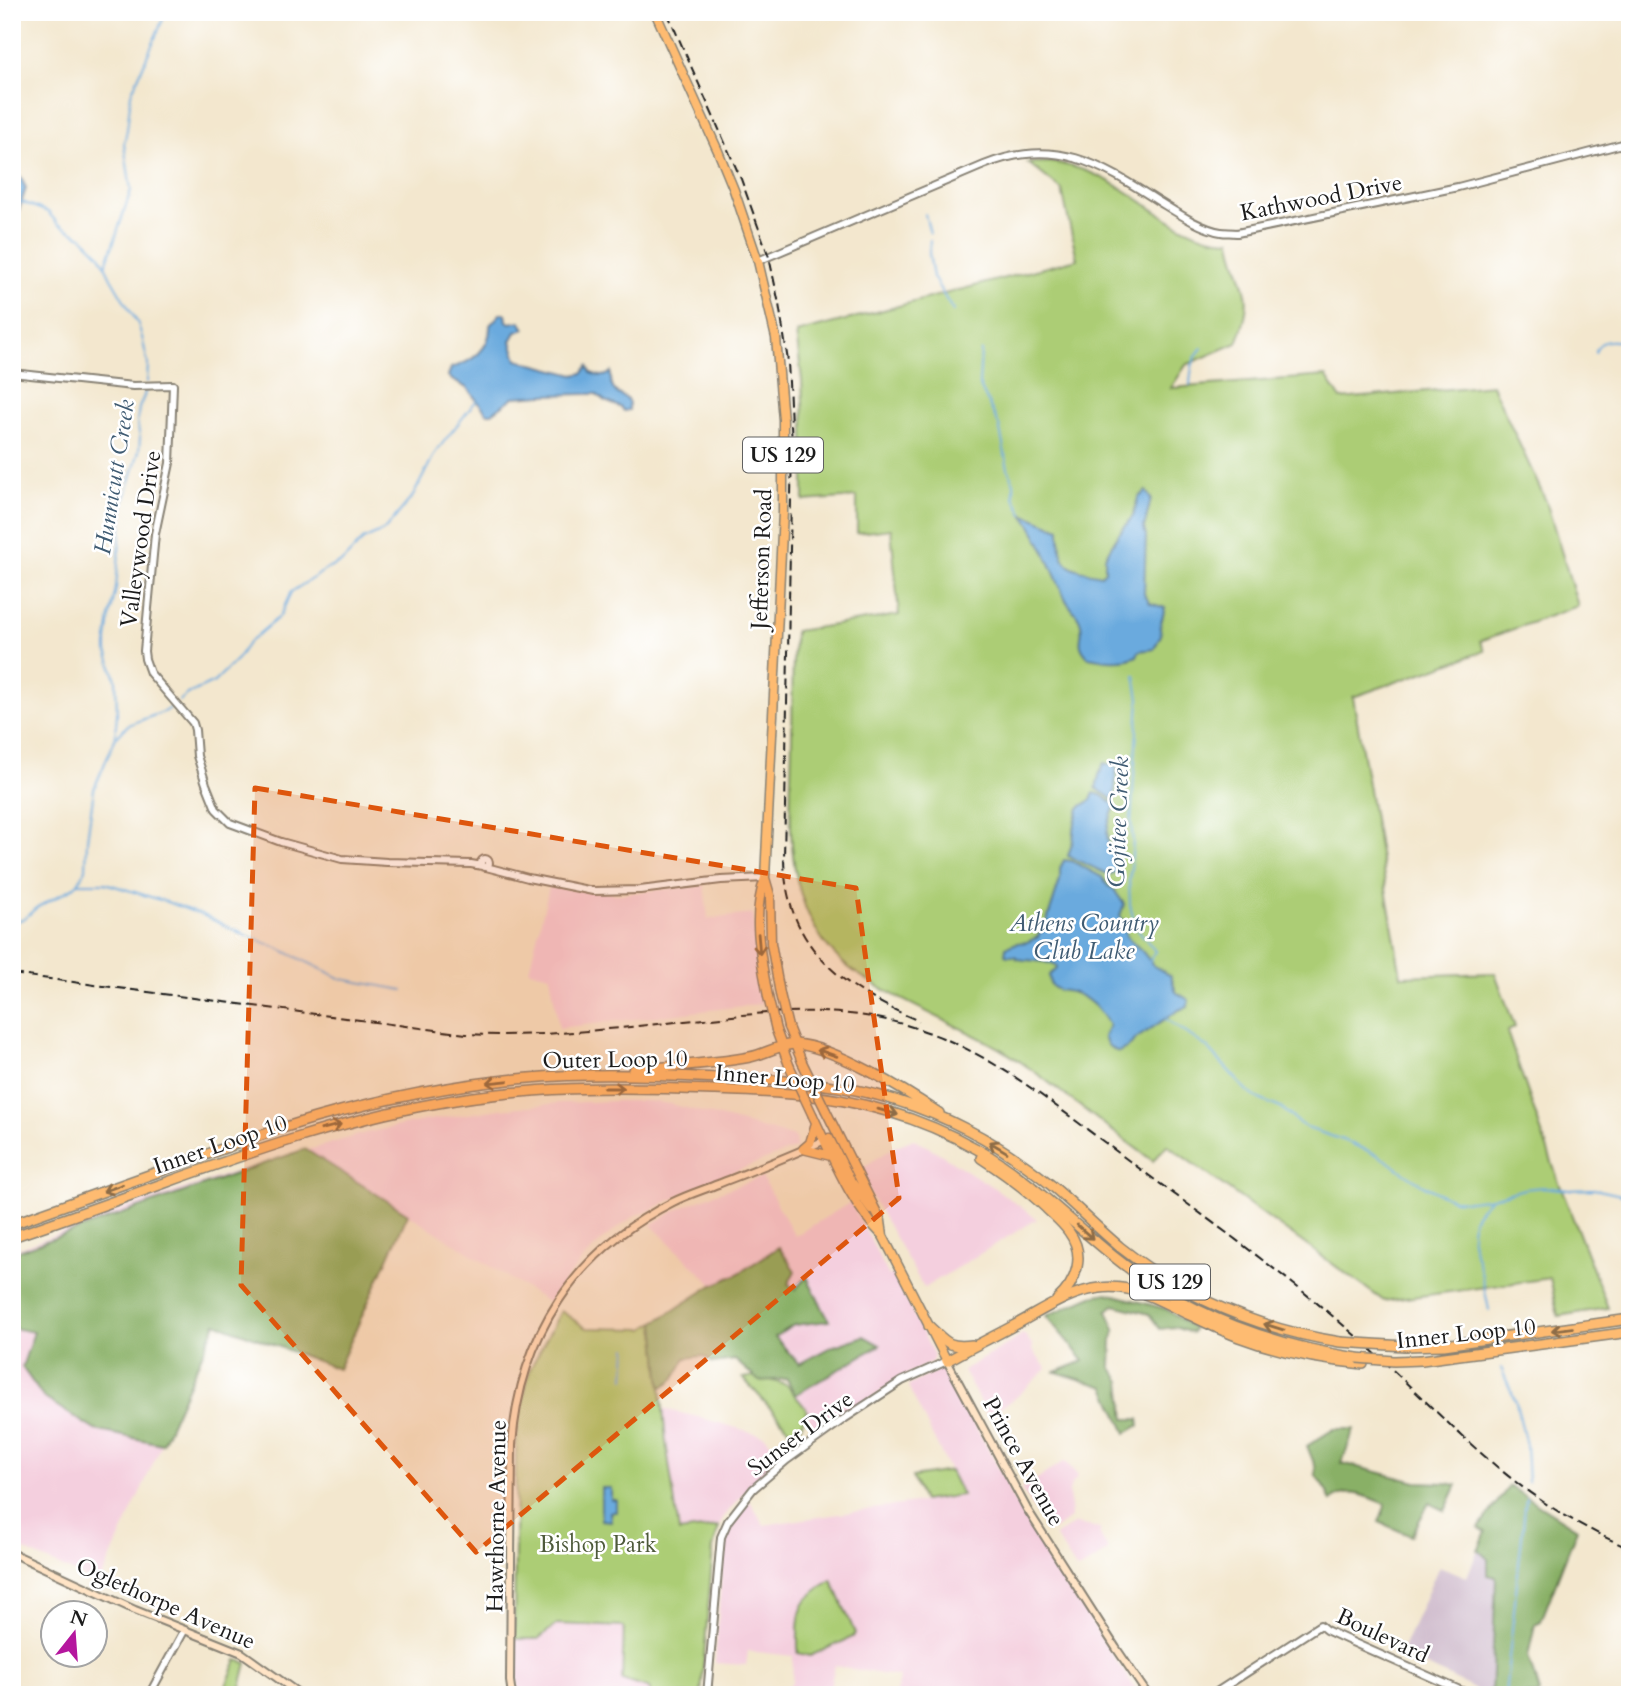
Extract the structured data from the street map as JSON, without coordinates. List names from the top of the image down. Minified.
{"streets":{"highway":["US 129","Jefferson Road","Outer Loop 10","Inner Loop 10","Prince Avenue"],"main road":["Hawthorne Avenue","Oglethorpe Avenue"],"street":["Kathwood Drive","Valleywood Drive","Sunset Drive","Boulevard"]},"crossings":[["Kathwood Drive","Jefferson Road"],["US 129","Jefferson Road"],["US 129","Outer Loop 10"],["US 129","Inner Loop 10"],["US 129","Sunset Drive"],["US 129","Prince Avenue"],["Valleywood Drive","Jefferson Road"],["Jefferson Road","Prince Avenue"],["Sunset Drive","Prince Avenue"],["Prince Avenue","Hawthorne Avenue"]],"one_way":["Outer Loop 10"],"water":["Hunnicutt Creek","Gojitee Creek","Athens Country Club Lake"],"parks":["Bishop Park"],"north":"top"}
